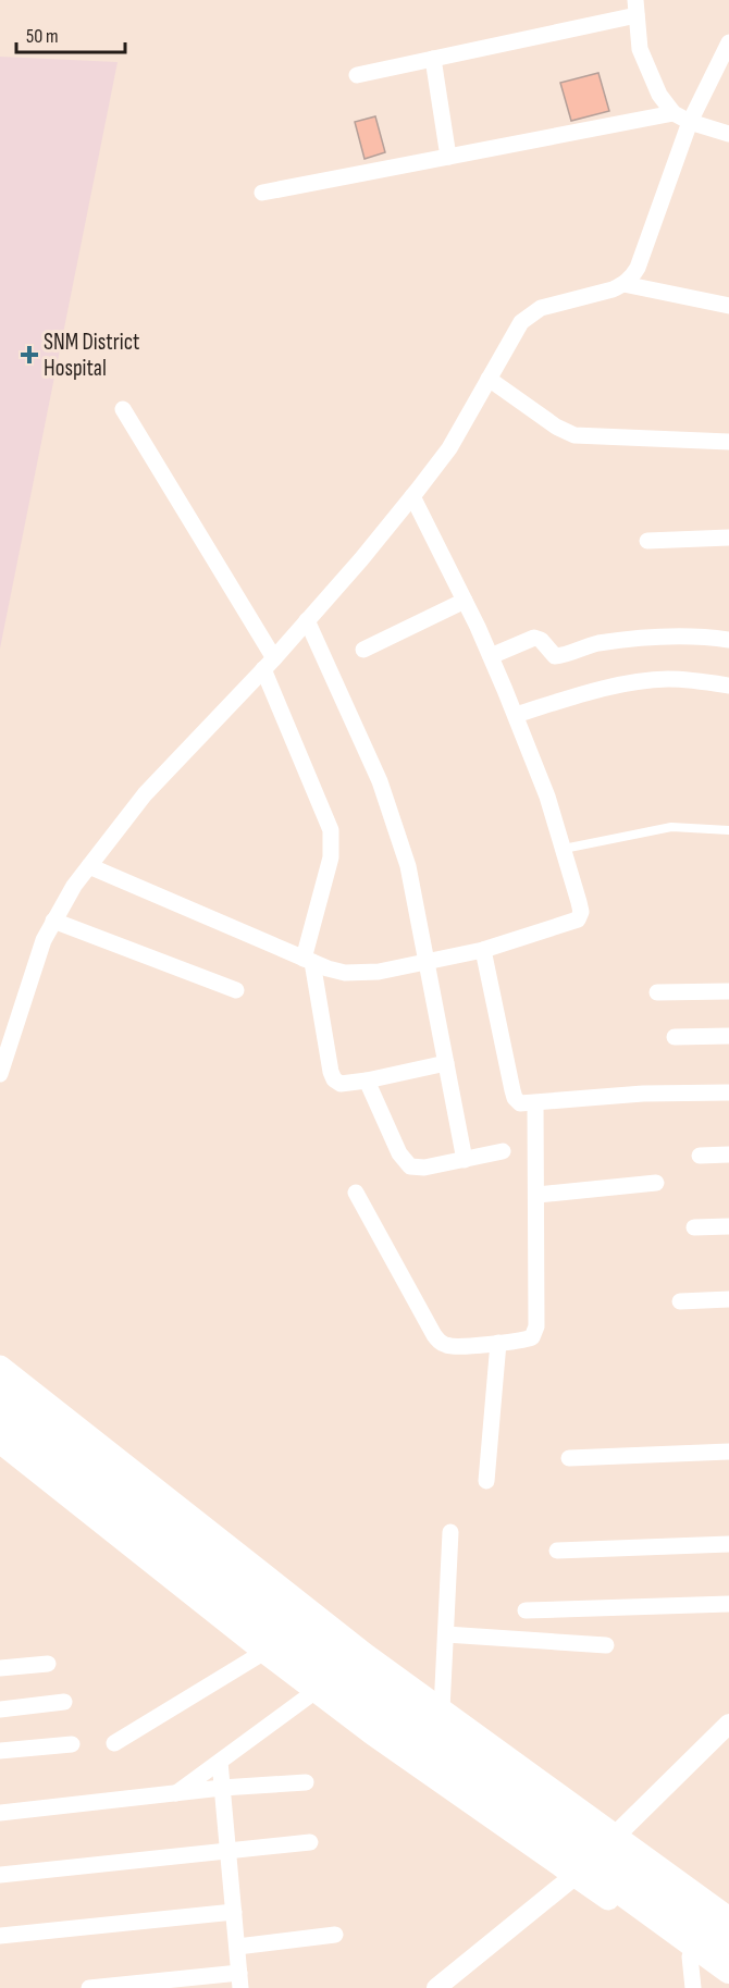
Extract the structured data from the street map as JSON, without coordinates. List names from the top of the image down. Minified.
{"places":{"health":["SNM District Hospital"]},"scale_bar":"50 m"}
